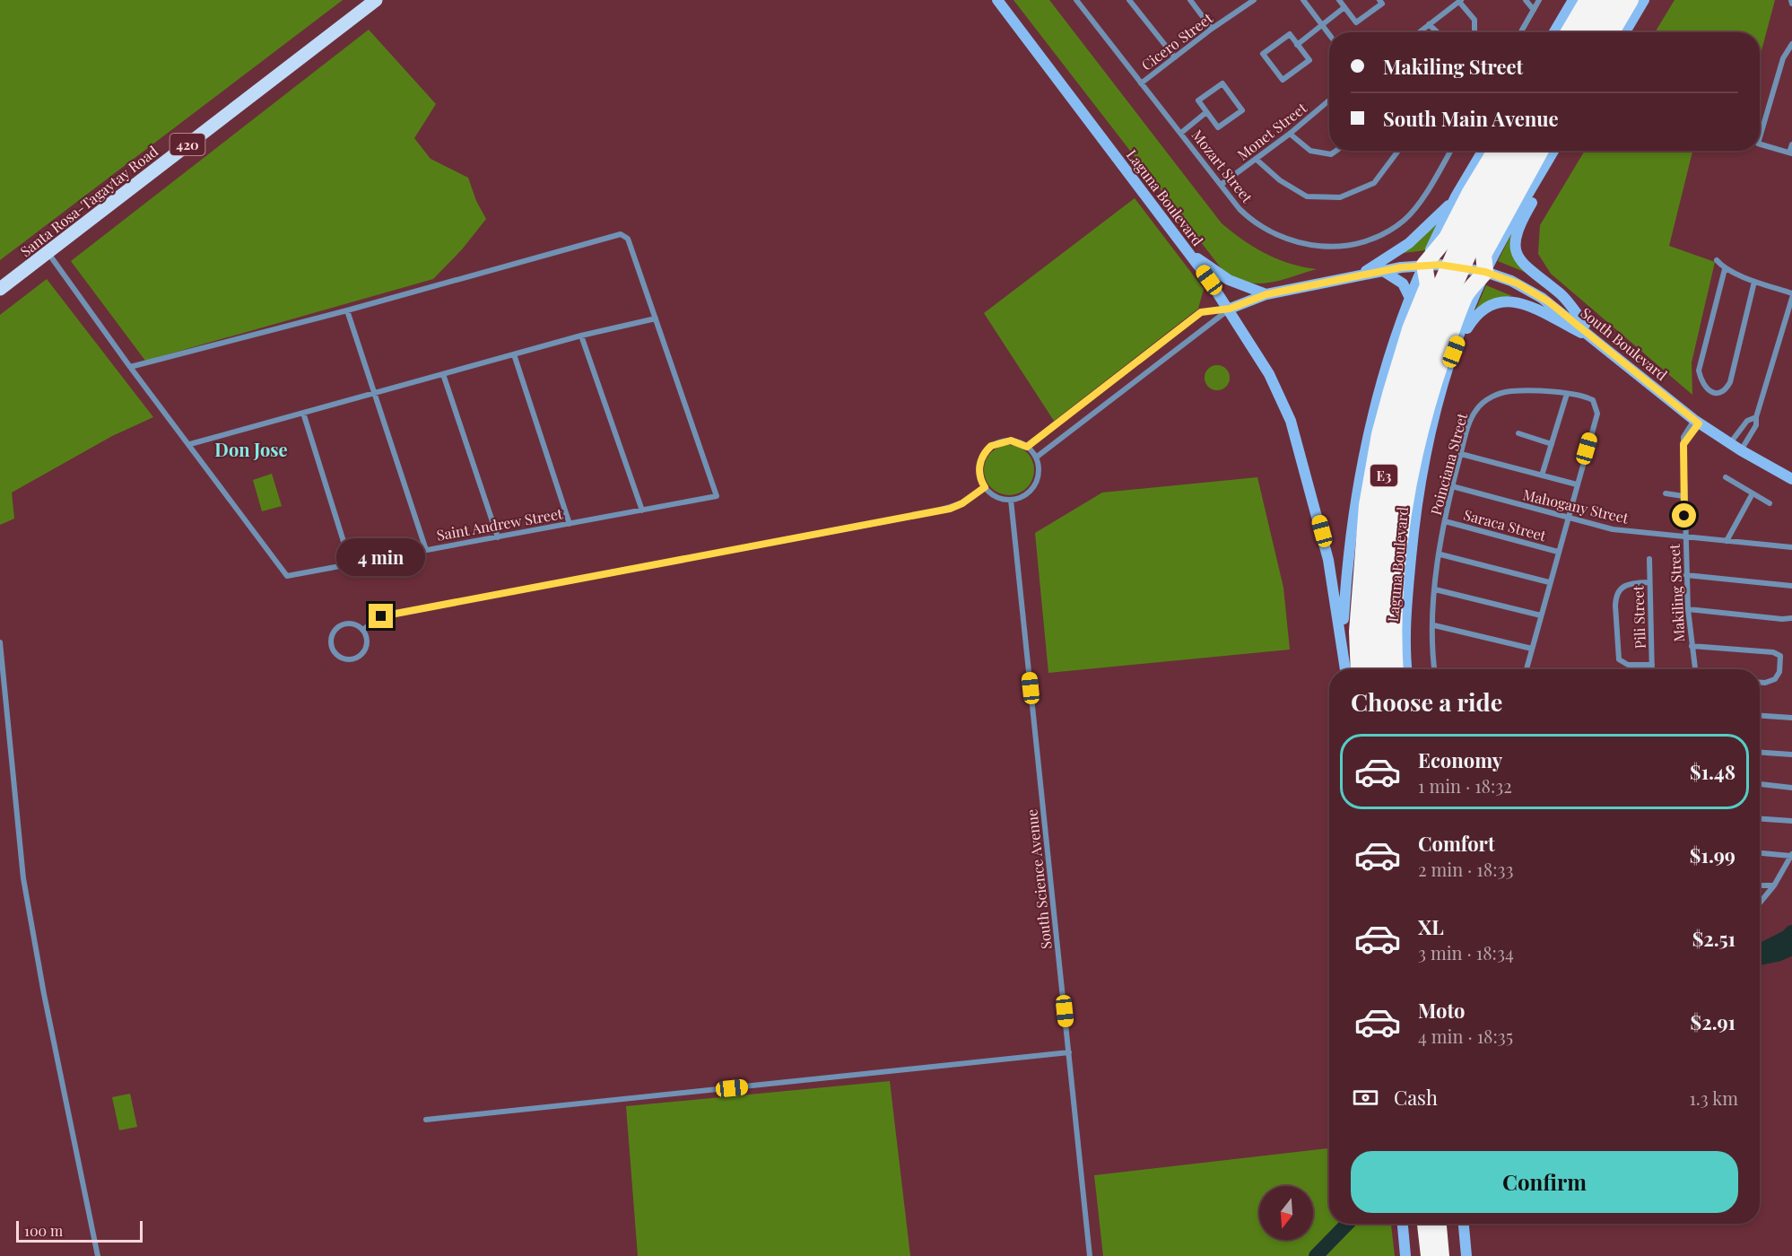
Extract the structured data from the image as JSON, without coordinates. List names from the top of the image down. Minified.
{"streets":{"highway":["E3"],"main road":["420","Laguna Boulevard","Santa Rosa-Tagaytay Road","South Boulevard"],"street":["Cicero Street","Monet Street","Mozart Street","Poinciana Street","Mahogany Street","Saint Andrew Street","Saraca Street","Makiling Street","Pili Street","South Science Avenue"]},"crossings":[["Cicero Street","Mozart Street"],["Monet Street","Mozart Street"],["Laguna Boulevard","South Boulevard"],["South Boulevard","Makiling Street"],["Poinciana Street","Mahogany Street"],["Poinciana Street","Saraca Street"],["Mahogany Street","Makiling Street"]],"districts":["Don Jose"],"scale_bar":"100 m","north":"bottom","page":{"banner":["Makiling Street","South Main Avenue"],"bubble":"4 min","heading":"Choose a ride","list":[{"name":"Economy","note":"1 min · 18:32","value":"$1.48"},{"name":"Comfort","note":"2 min · 18:33","value":"$1.99"},{"name":"XL","note":"3 min · 18:34","value":"$2.51"},{"name":"Moto","note":"4 min · 18:35","value":"$2.91"}],"pay":["Cash","1.3 km"],"buttons":"Confirm","scale":"100 m"}}
